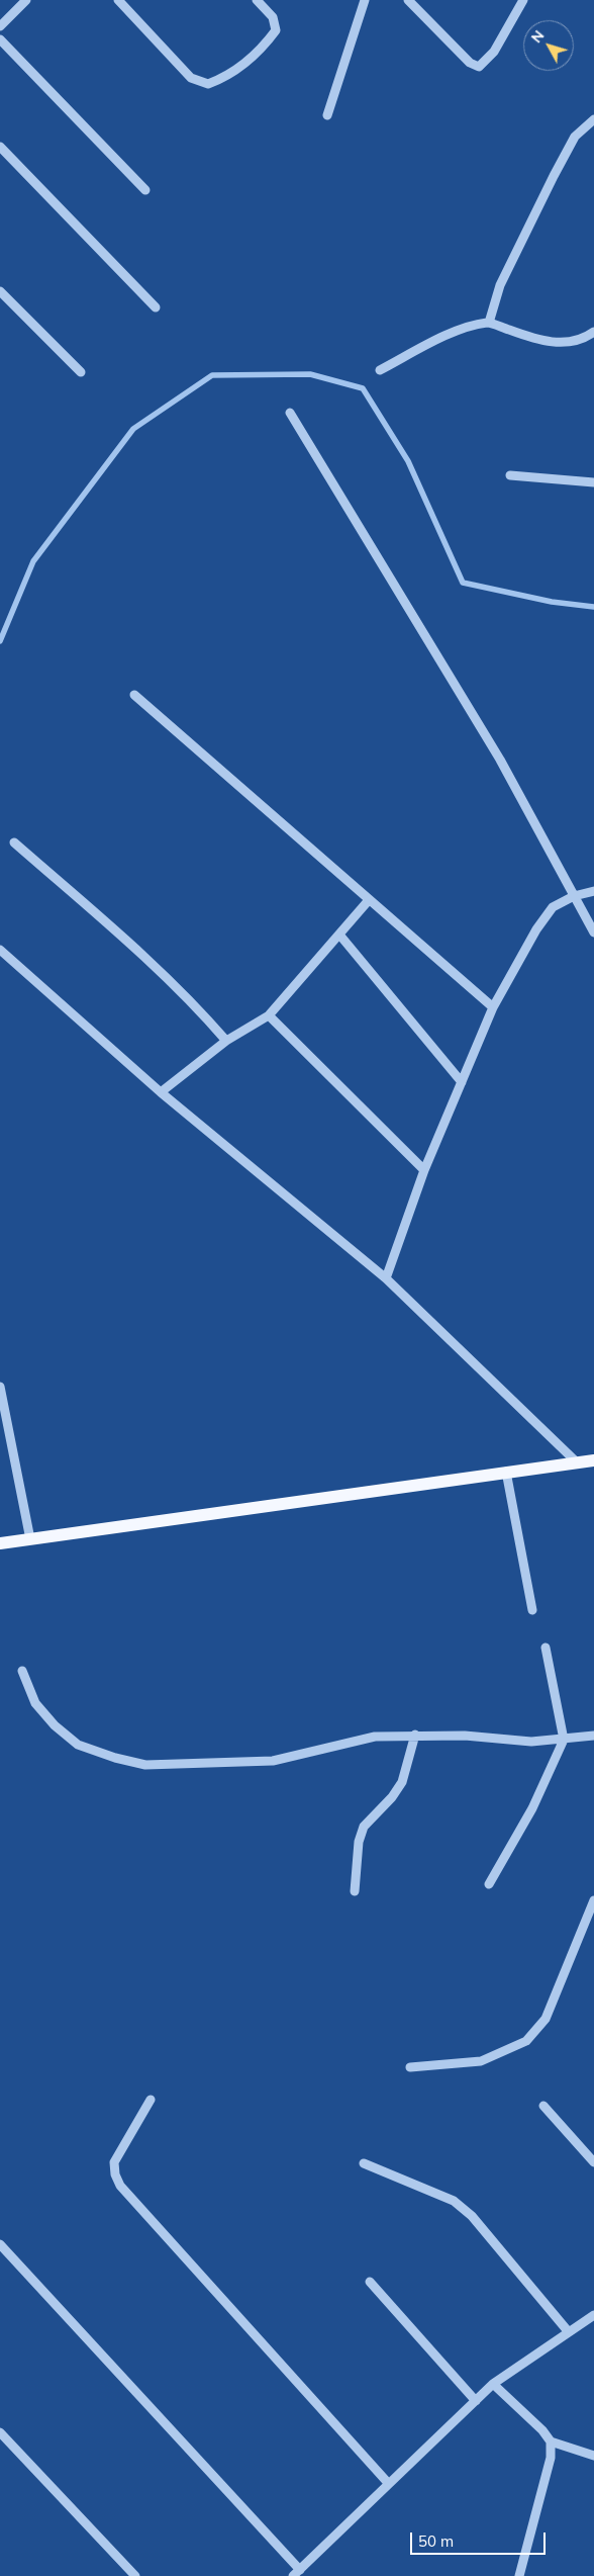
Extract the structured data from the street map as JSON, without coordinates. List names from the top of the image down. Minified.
{"scale_bar":"50 m","north":"top left"}
